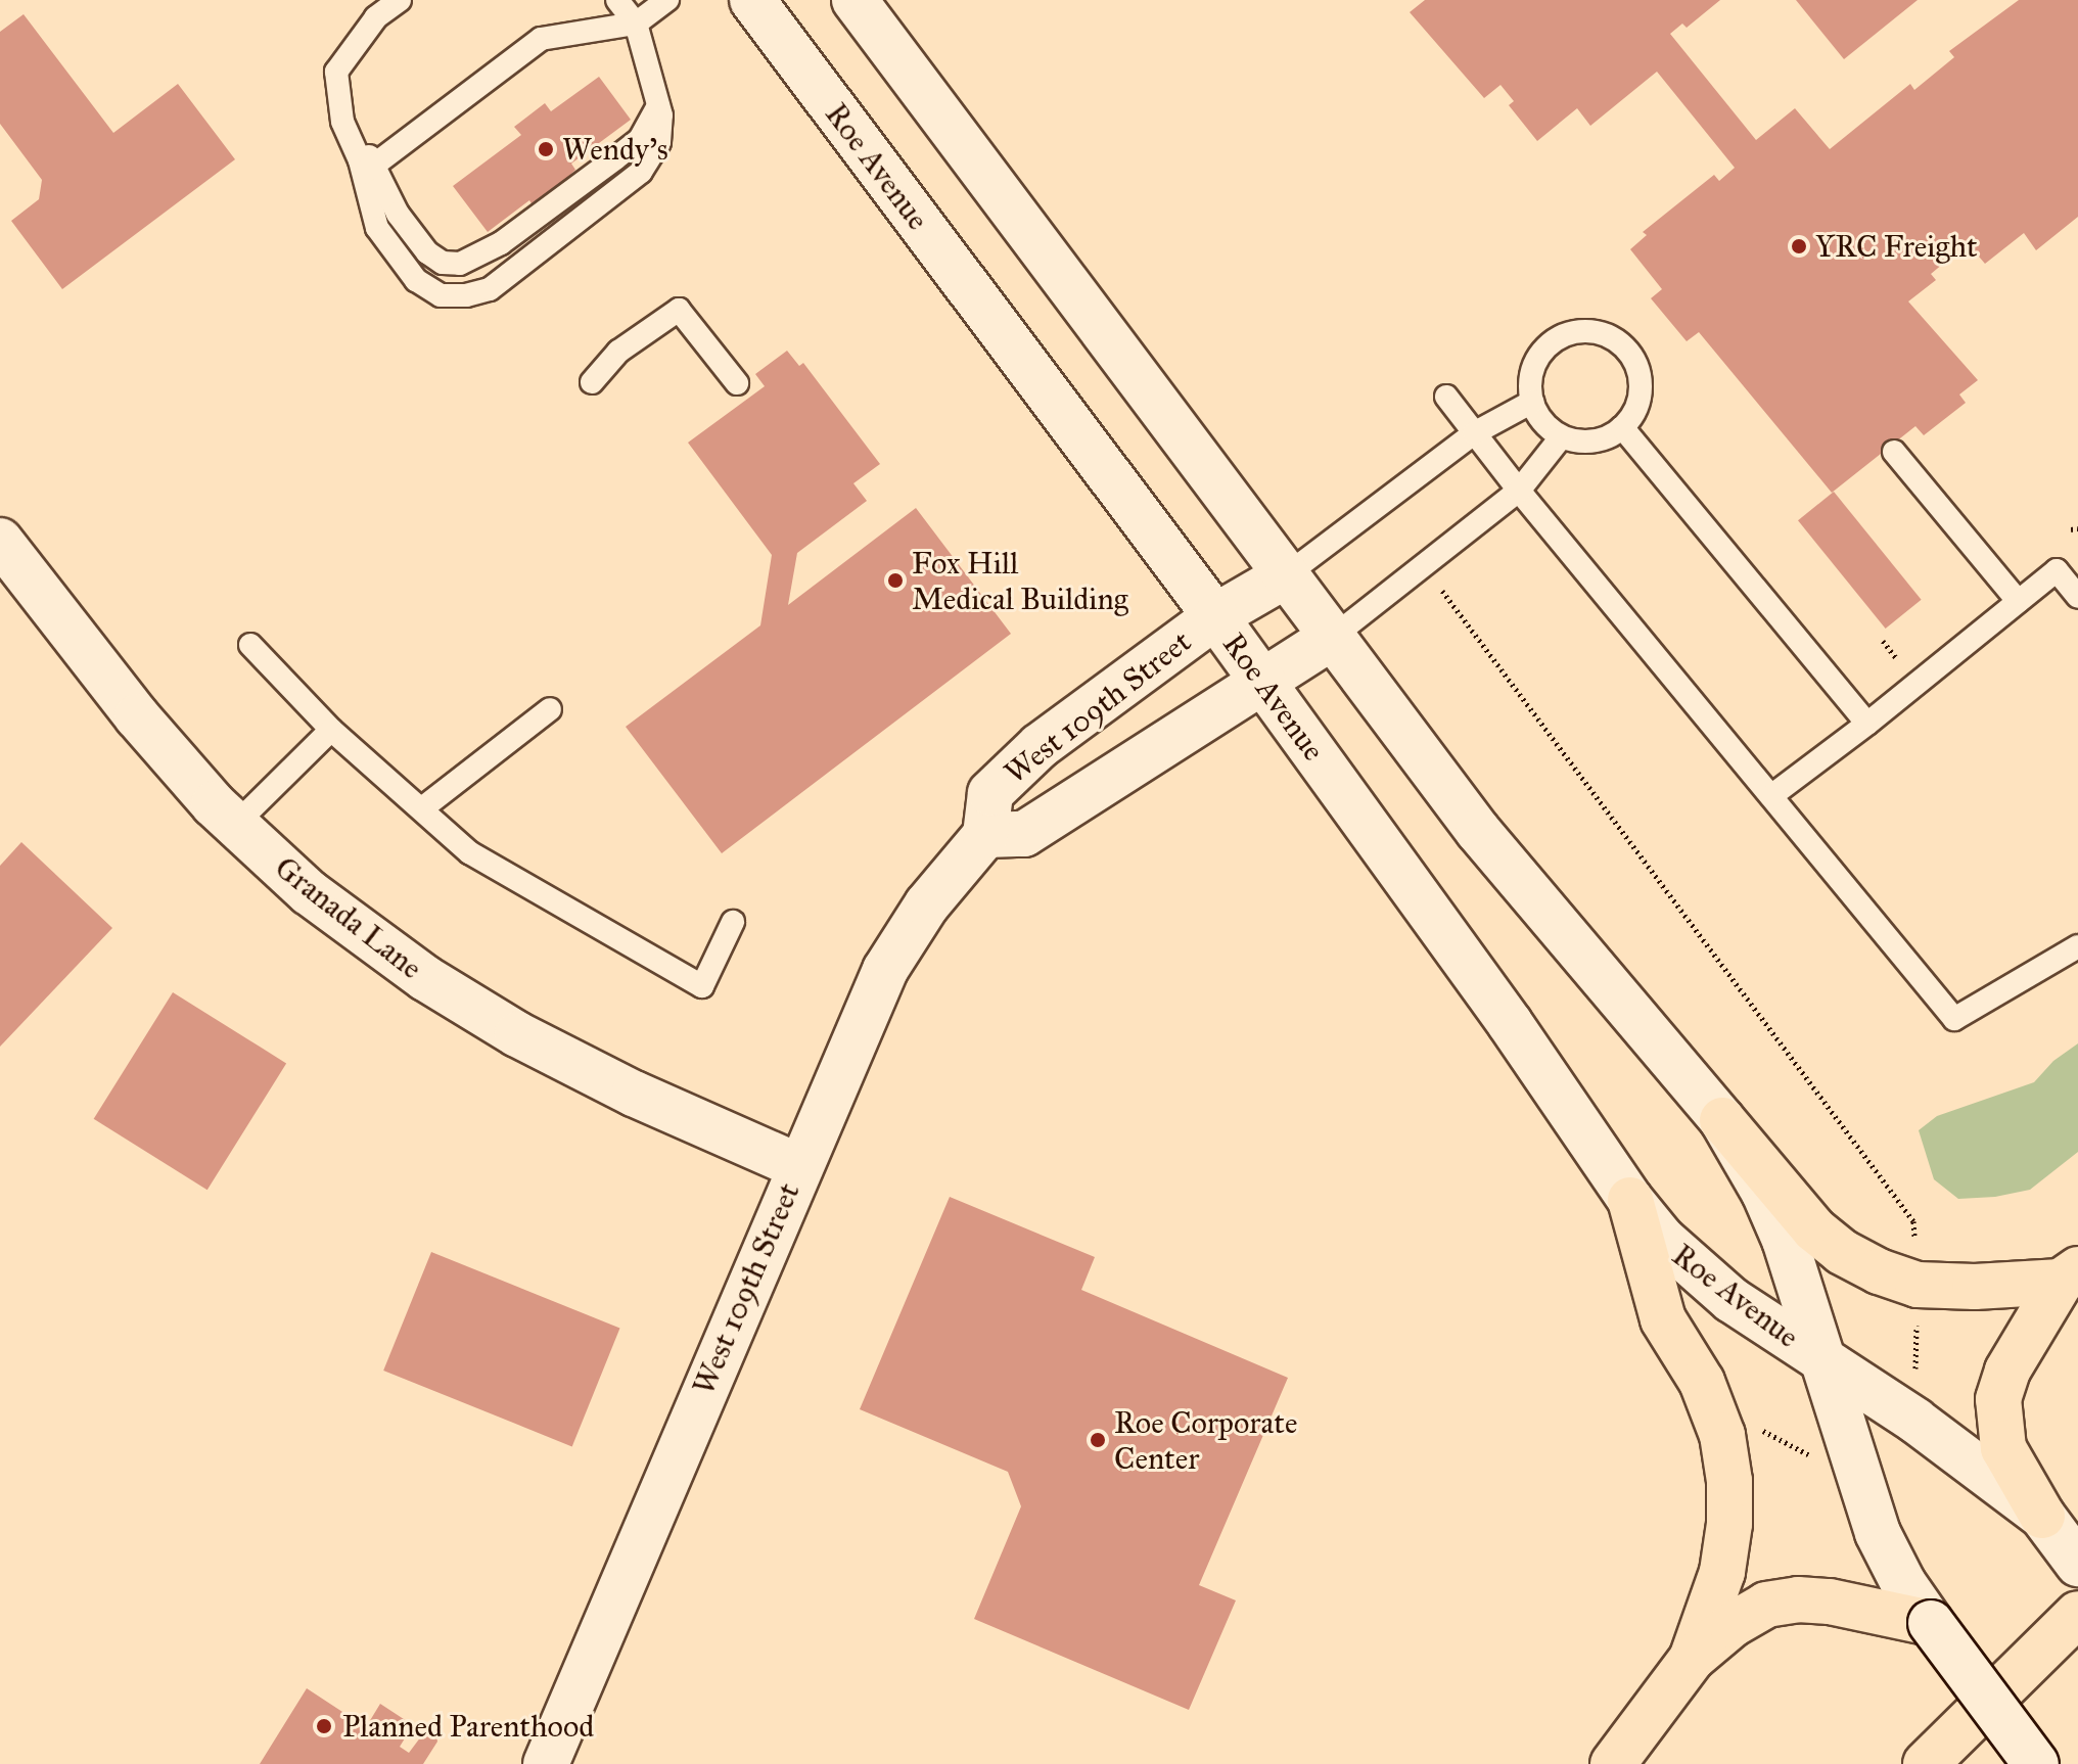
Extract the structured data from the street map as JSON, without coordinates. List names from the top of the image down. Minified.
{"streets":{"main road":["Roe Avenue","West 109th Street","Granada Lane"]},"crossings":[["Roe Avenue","West 109th Street"],["West 109th Street","Granada Lane"]],"places":["Wendy's","YRC Freight","Fox Hill Medical Building","Roe Corporate Center","Planned Parenthood"]}
